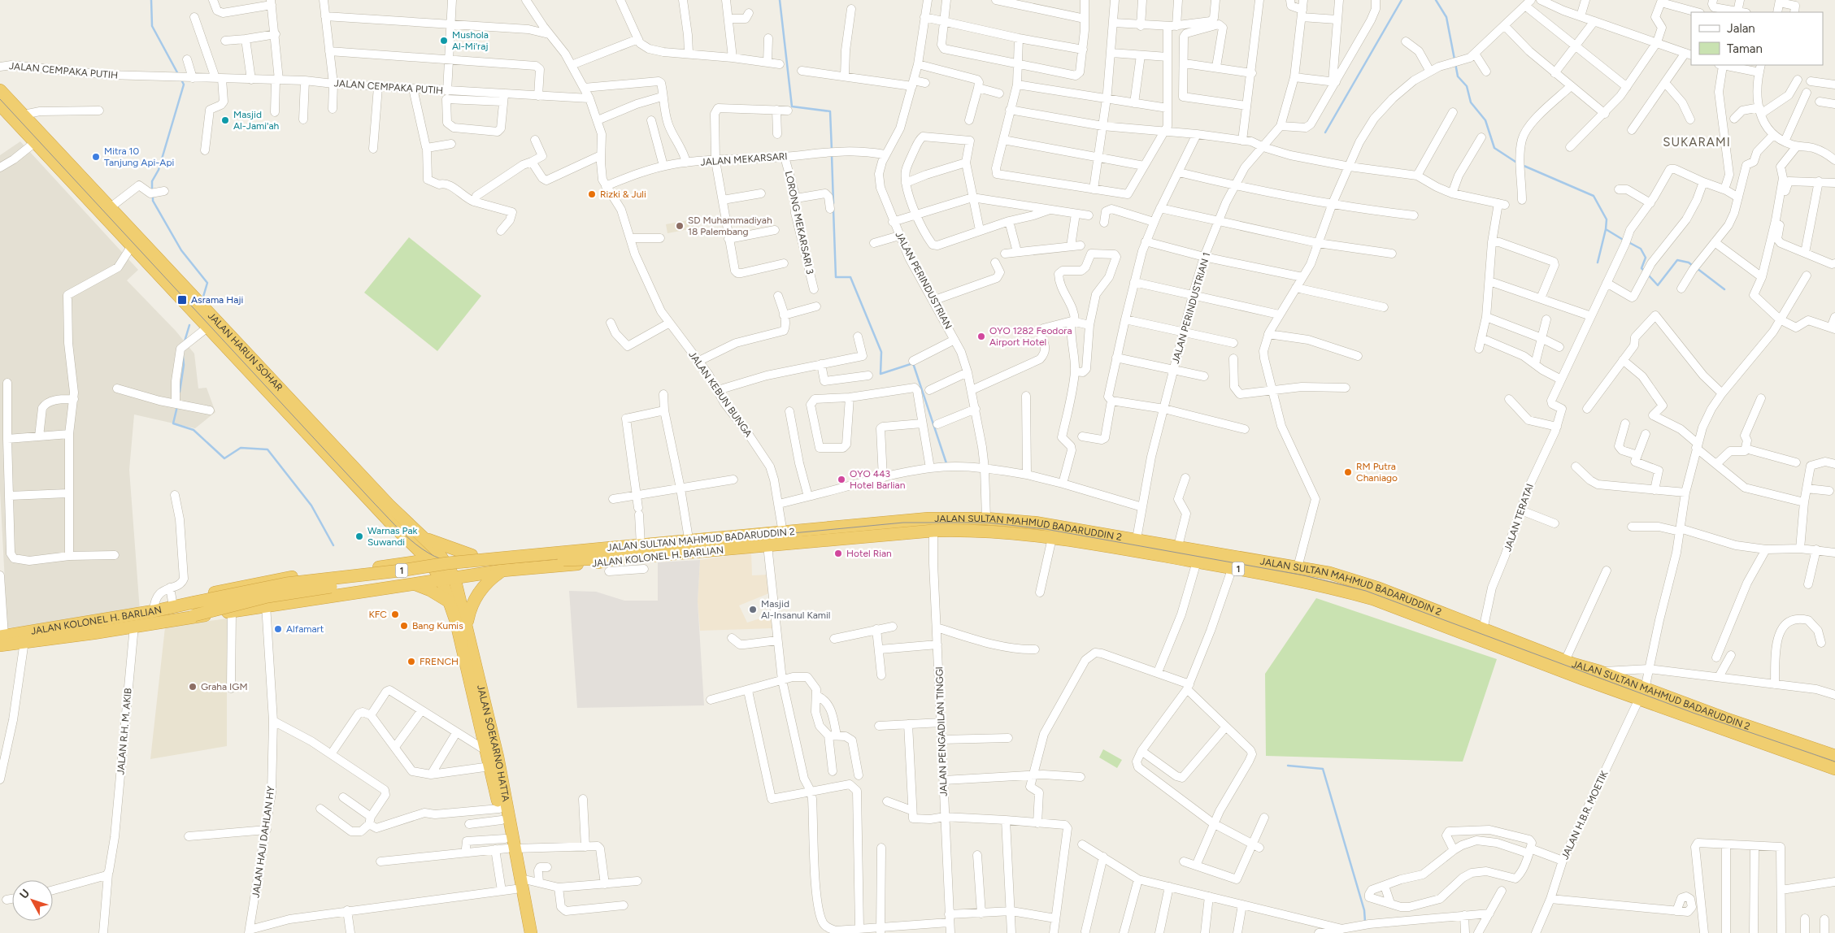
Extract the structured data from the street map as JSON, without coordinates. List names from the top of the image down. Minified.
{"streets":{"highway":["JALAN HARUN SOHAR","JALAN SULTAN MAHMUD BADARUDDIN 2","JALAN KOLONEL H. BARLIAN","1","JALAN SOEKARNO HATTA"],"street":["JALAN CEMPAKA PUTIH","JALAN MEKARSARI","LORONG MEKARSARI 3","JALAN PERINDUSTRIAN","JALAN PERINDUSTRIAN 1","JALAN KEBUN BUNGA","JALAN TERATAI","JALAN R.H. M. AKIB","JALAN PENGADILAN TINGGI","JALAN H.B.R. MOETIK","JALAN HAJI DAHLAN HY"]},"crossings":[["JALAN CEMPAKA PUTIH","JALAN KEBUN BUNGA"],["JALAN MEKARSARI","LORONG MEKARSARI 3"],["JALAN MEKARSARI","JALAN PERINDUSTRIAN"],["JALAN MEKARSARI","JALAN KEBUN BUNGA"],["JALAN PERINDUSTRIAN","JALAN SULTAN MAHMUD BADARUDDIN 2"],["JALAN PERINDUSTRIAN 1","JALAN SULTAN MAHMUD BADARUDDIN 2"],["JALAN HARUN SOHAR","JALAN KOLONEL H. BARLIAN"],["JALAN HARUN SOHAR","1"],["JALAN HARUN SOHAR","JALAN SOEKARNO HATTA"],["JALAN KEBUN BUNGA","JALAN SULTAN MAHMUD BADARUDDIN 2"],["JALAN TERATAI","JALAN SULTAN MAHMUD BADARUDDIN 2"],["JALAN SULTAN MAHMUD BADARUDDIN 2","JALAN KOLONEL H. BARLIAN"],["JALAN SULTAN MAHMUD BADARUDDIN 2","1"],["JALAN SULTAN MAHMUD BADARUDDIN 2","JALAN H.B.R. MOETIK"],["JALAN KOLONEL H. BARLIAN","1"],["JALAN KOLONEL H. BARLIAN","JALAN R.H. M. AKIB"],["JALAN KOLONEL H. BARLIAN","JALAN PENGADILAN TINGGI"],["JALAN KOLONEL H. BARLIAN","JALAN SOEKARNO HATTA"],["JALAN KOLONEL H. BARLIAN","JALAN H.B.R. MOETIK"],["1","JALAN SOEKARNO HATTA"],["1","JALAN HAJI DAHLAN HY"]],"districts":["SUKARAMI"],"places":{"other":["Mushola Al-Mi'raj","Masjid Al-Jami'ah","Mitra 10 Tanjung Api-Api","Rizki & Juli","SD Muhammadiyah 18 Palembang","OYO 1282 Feodora Airport Hotel","RM Putra Chaniago","OYO 443 Hotel Barlian","Warnas Pak Suwandi","Hotel Rian","Masjid Al-Insanul Kamil","KFC","Bang Kumis","Alfamart","FRENCH","Graha IGM"],"transit":["Asrama Haji"]},"legend":["Jalan","Taman"],"north":"top left"}
